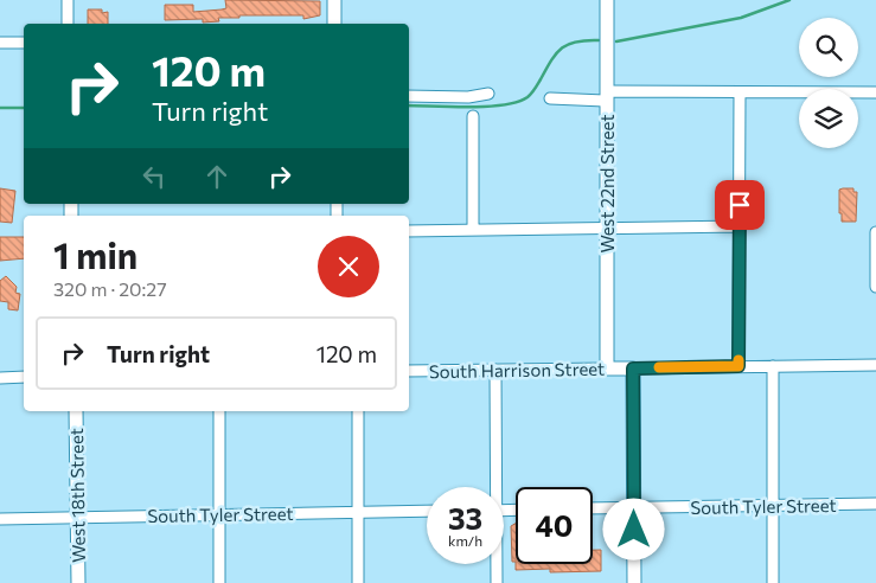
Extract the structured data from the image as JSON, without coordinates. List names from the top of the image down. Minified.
{"streets":{"street":["West 22nd Street","South Harrison Street","West 18th Street","South Tyler Street"]},"crossings":[["West 22nd Street","South Harrison Street"],["West 18th Street","South Tyler Street"]],"page":{"turn":["120 m","Turn right"],"heading":["1 min","320 m · 20:27"],"list":[{"name":"Turn right","value":"120 m"}],"speed":"33 km/h","limit":"40"}}
